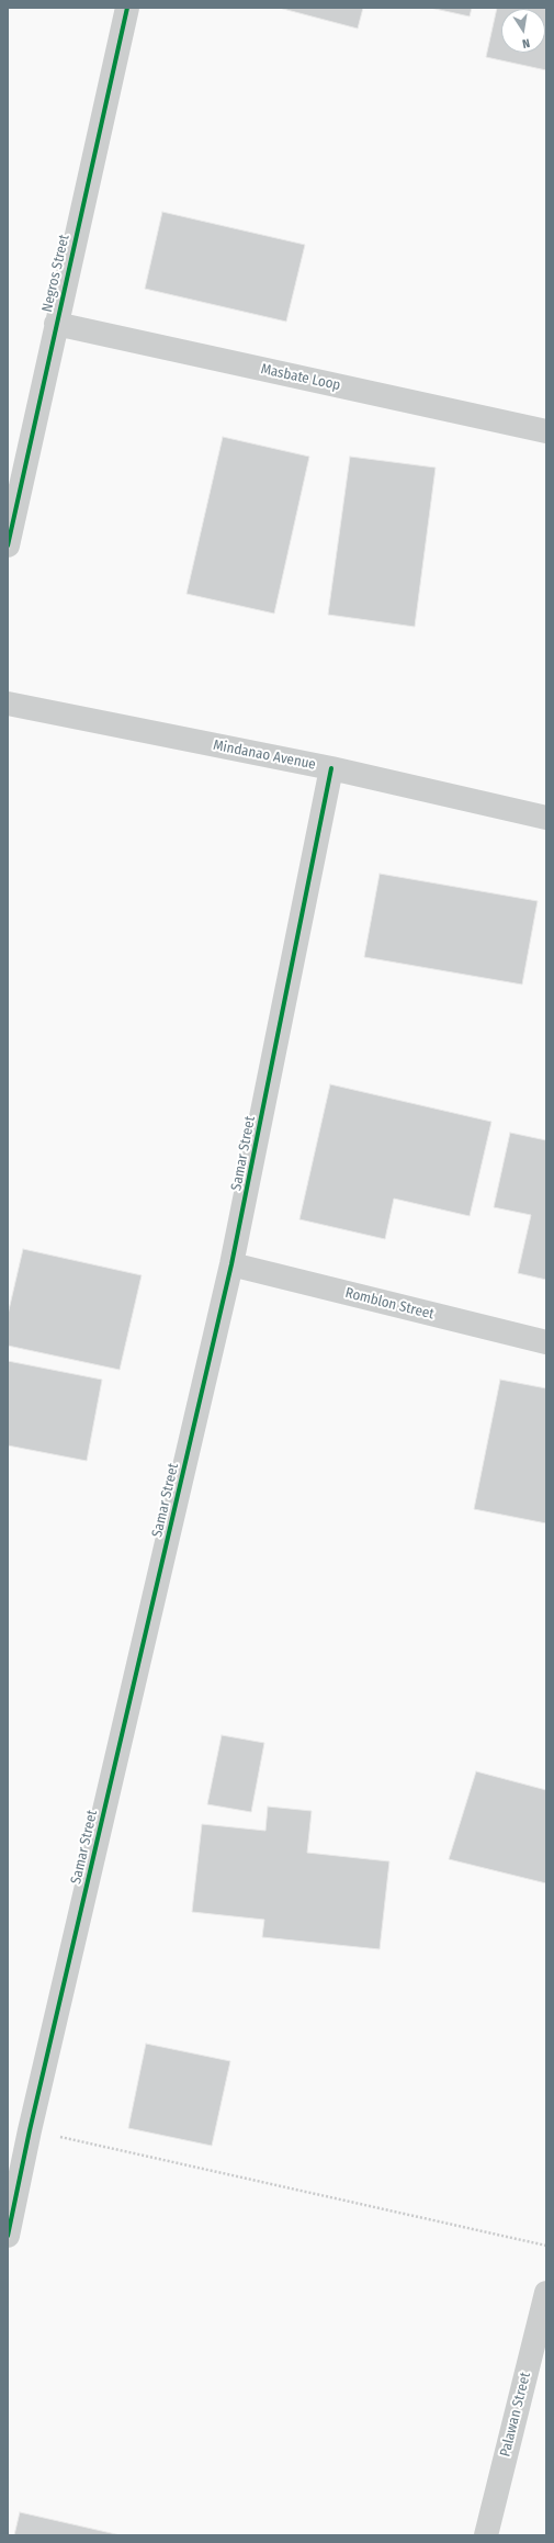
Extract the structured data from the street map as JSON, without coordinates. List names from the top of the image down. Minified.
{"streets":{"street":["Negros Street","Masbate Loop","Mindanao Avenue","Samar Street","Romblon Street","Palawan Street"]},"crossings":[["Negros Street","Masbate Loop"],["Mindanao Avenue","Samar Street"],["Samar Street","Romblon Street"]],"north":"bottom"}
